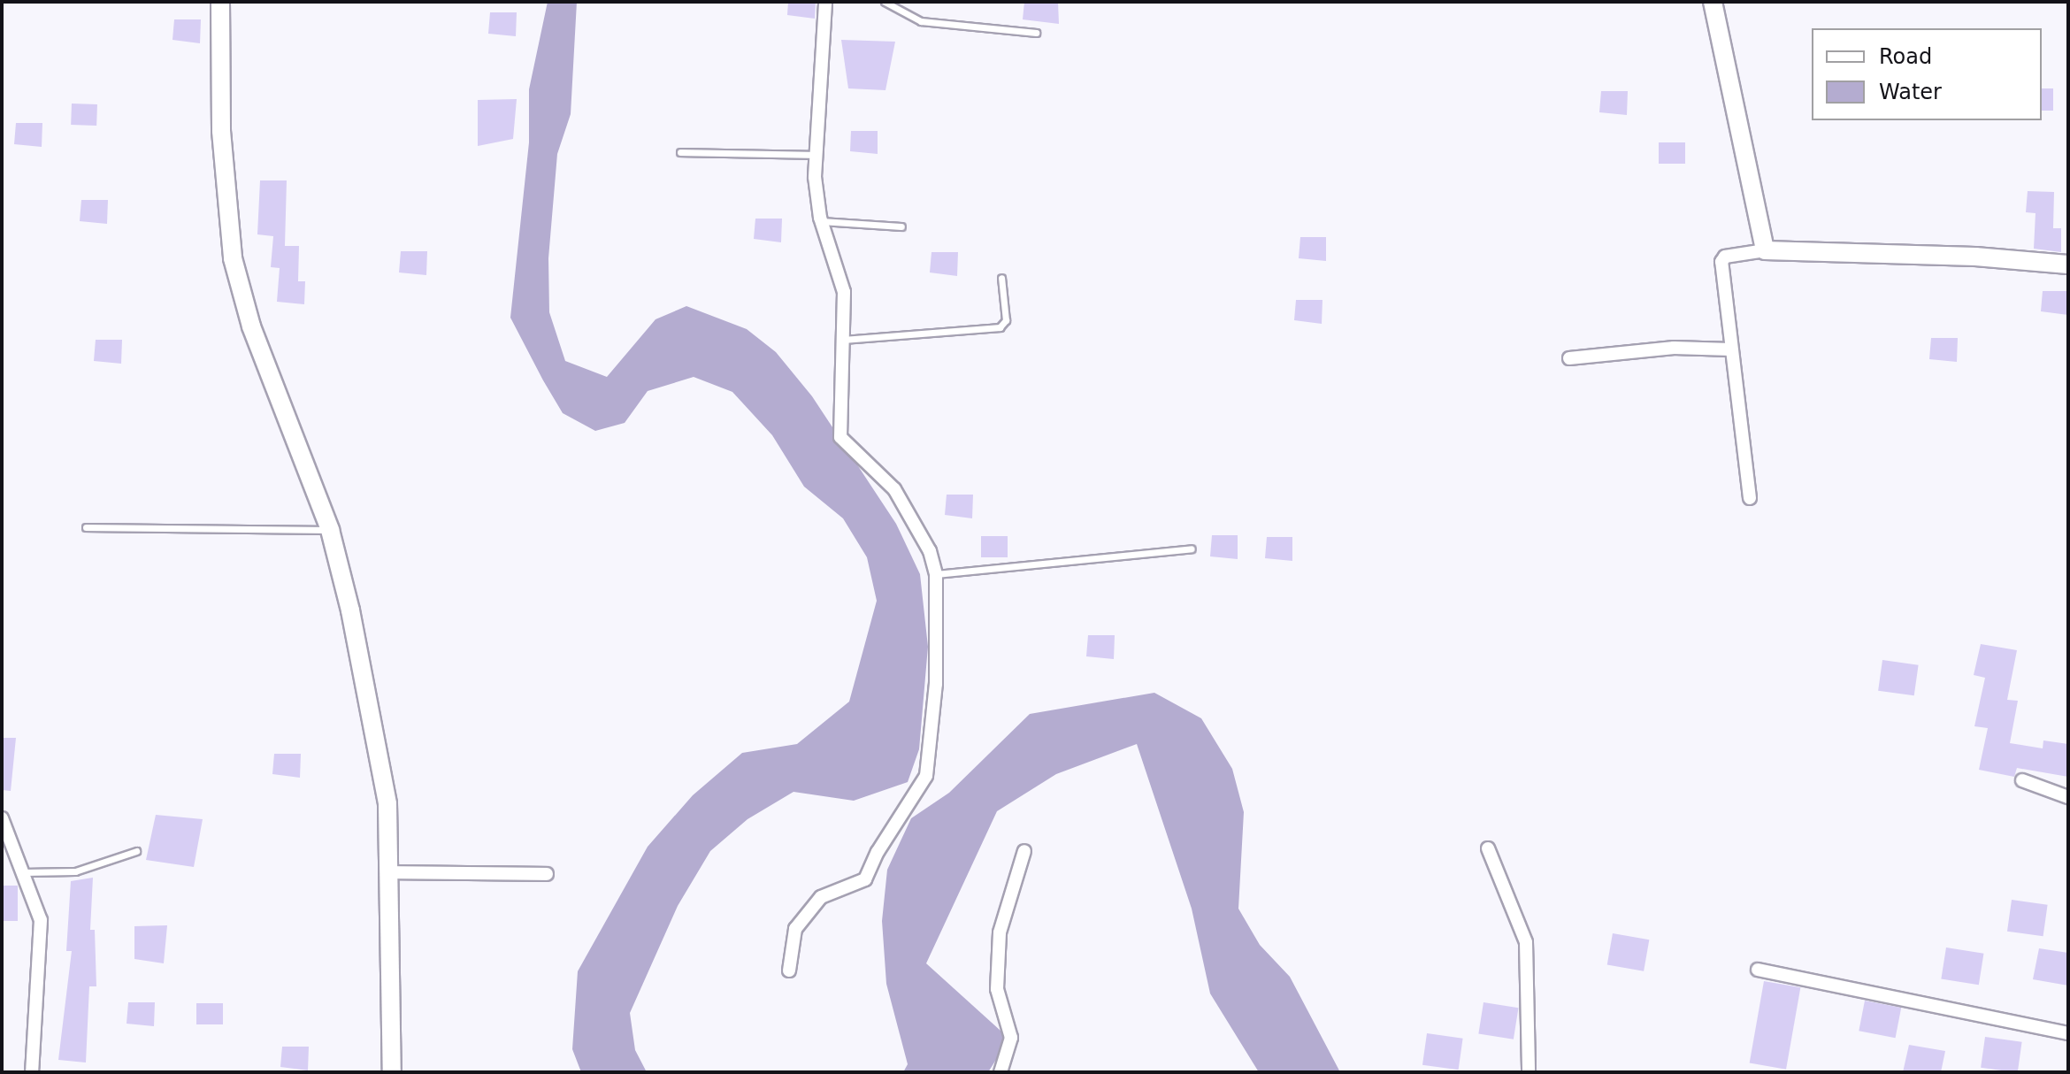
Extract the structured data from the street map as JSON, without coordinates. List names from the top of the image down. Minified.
{"legend":["Road","Water"]}
